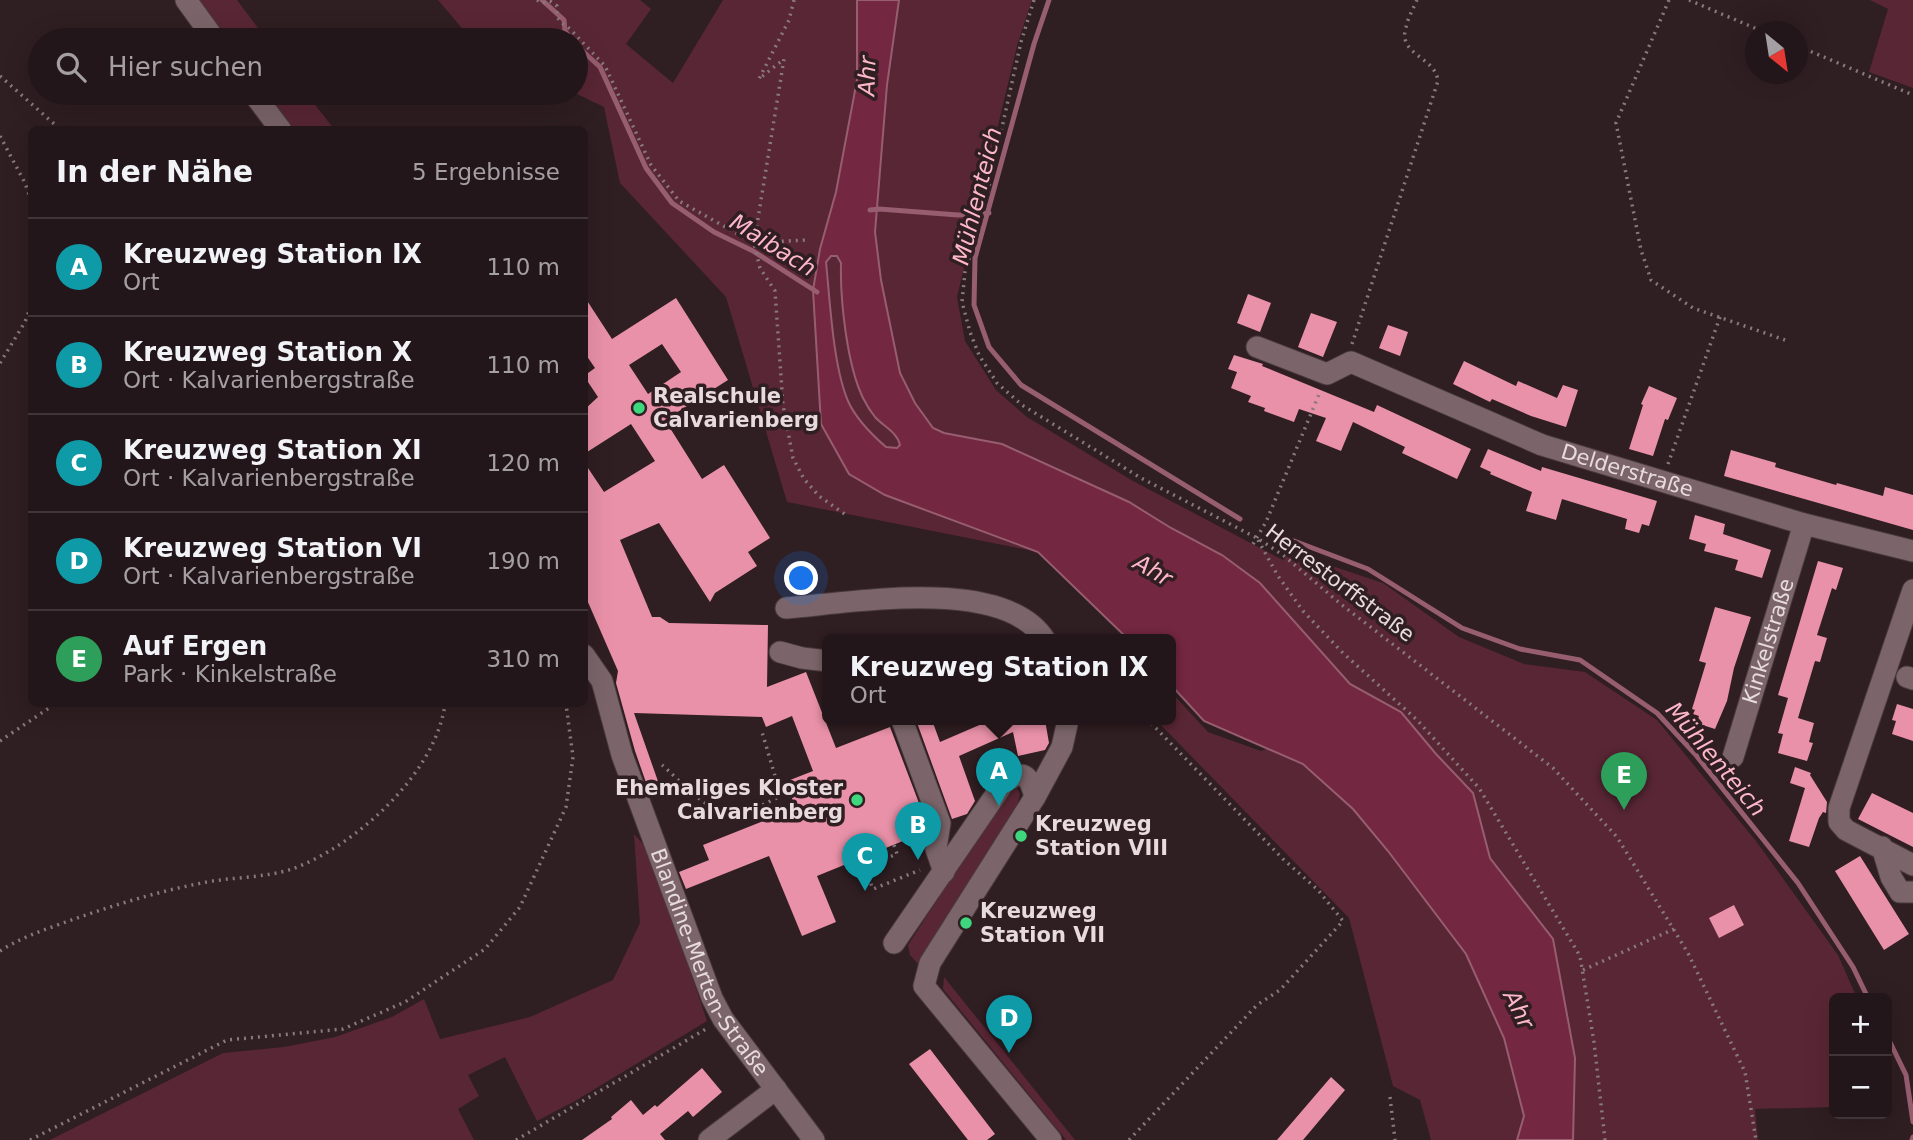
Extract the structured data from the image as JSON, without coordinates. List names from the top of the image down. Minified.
{"streets":{"street":["Delderstraße","Kinkelstraße","Blandine-Merten-Straße"],"path":["Herrestorffstraße"]},"crossings":[["Delderstraße","Kinkelstraße"]],"water":["Ahr","Mühlenteich","Maibach"],"places":["Realschule Calvarienberg","Ehemaliges Kloster Calvarienberg","Kreuzweg Station VIII","Kreuzweg Station VII"],"north":"bottom right","page":{"search":"Hier suchen","heading":["In der Nähe","5 Ergebnisse"],"list":[{"mark":"A","name":"Kreuzweg Station IX","note":"Ort","value":"110 m"},{"mark":"B","name":"Kreuzweg Station X","note":"Ort · Kalvarienbergstraße","value":"110 m"},{"mark":"C","name":"Kreuzweg Station XI","note":"Ort · Kalvarienbergstraße","value":"120 m"},{"mark":"D","name":"Kreuzweg Station VI","note":"Ort · Kalvarienbergstraße","value":"190 m"},{"mark":"E","name":"Auf Ergen","note":"Park · Kinkelstraße","value":"310 m"}],"popup":["Kreuzweg Station IX","Ort"],"pins":["A","E","B","C","D"],"map_buttons":["+","−"]}}
